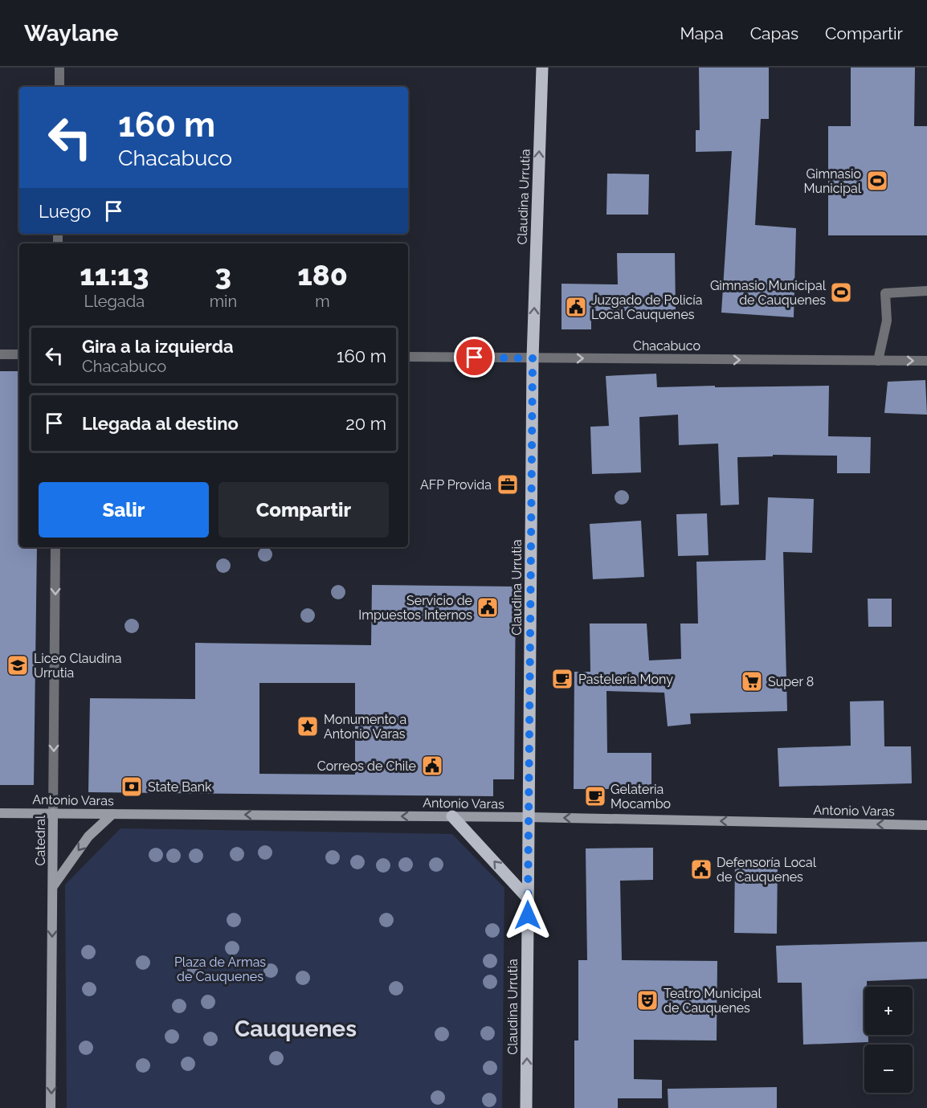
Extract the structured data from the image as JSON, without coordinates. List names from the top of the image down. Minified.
{"streets":{"main road":["Claudina Urrutia","Antonio Varas","Catedral"],"street":["Chacabuco"]},"crossings":[["Claudina Urrutia","Chacabuco"],["Claudina Urrutia","Antonio Varas"],["Antonio Varas","Catedral"]],"one_way":["Claudina Urrutia","Chacabuco","Antonio Varas","Catedral"],"districts":["Cauquenes"],"parks":["Plaza de Armas de Cauquenes"],"places":{"sports":["Gimnasio Municipal","Gimnasio Municipal de Cauquenes"],"public building":["Juzgado de Policía Local Cauquenes","Servicio de Impuestos Internos","Correos de Chile","Defensoría Local de Cauquenes"],"office":["AFP Provida"],"school or university":["Liceo Claudina Urrutia"],"cafe":["Pastelería Mony","Gelateria Mocambo"],"supermarket":["Super 8"],"place":["Monumento a Antonio Varas"],"bank":["State Bank"],"theatre":["Teatro Municipal de Cauquenes"]},"page":{"header":"Waylane","nav":["Mapa","Capas","Compartir"],"turn":["160 m","Chacabuco"],"then":"Luego","eta":["11:13","Llegada","3","min","180","m"],"list":[{"name":"Gira a la izquierda","note":"Chacabuco","value":"160 m"},{"name":"Llegada al destino","value":"20 m"}],"buttons":["Salir","Compartir"],"map_buttons":["+","−"]}}
